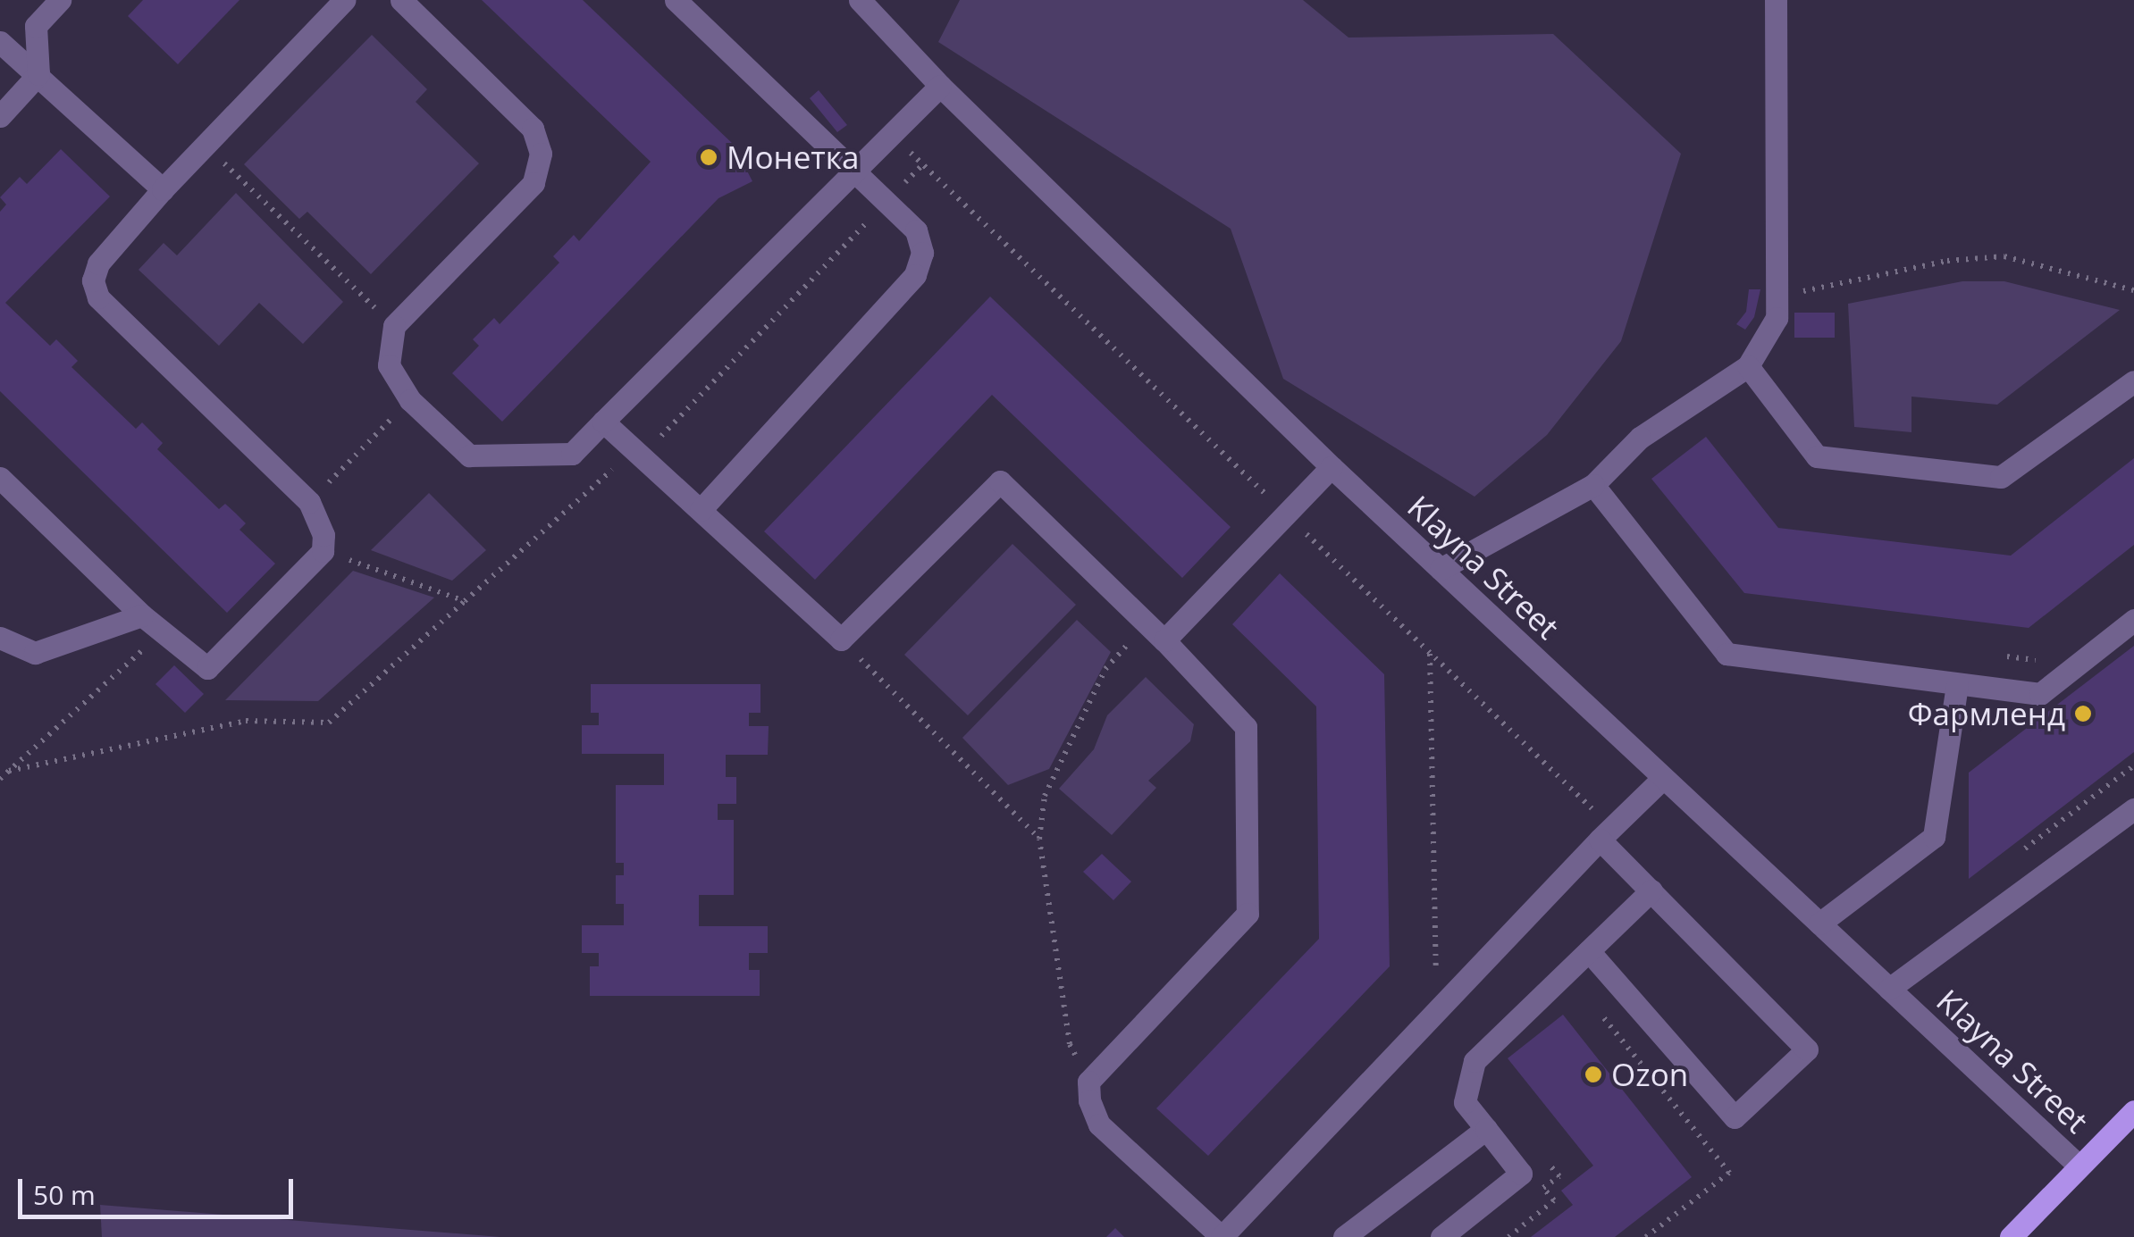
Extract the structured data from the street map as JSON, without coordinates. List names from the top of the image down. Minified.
{"streets":{"street":["Klayna Street"]},"places":["Монетка","Фармленд","Ozon"],"scale_bar":"50 m"}
